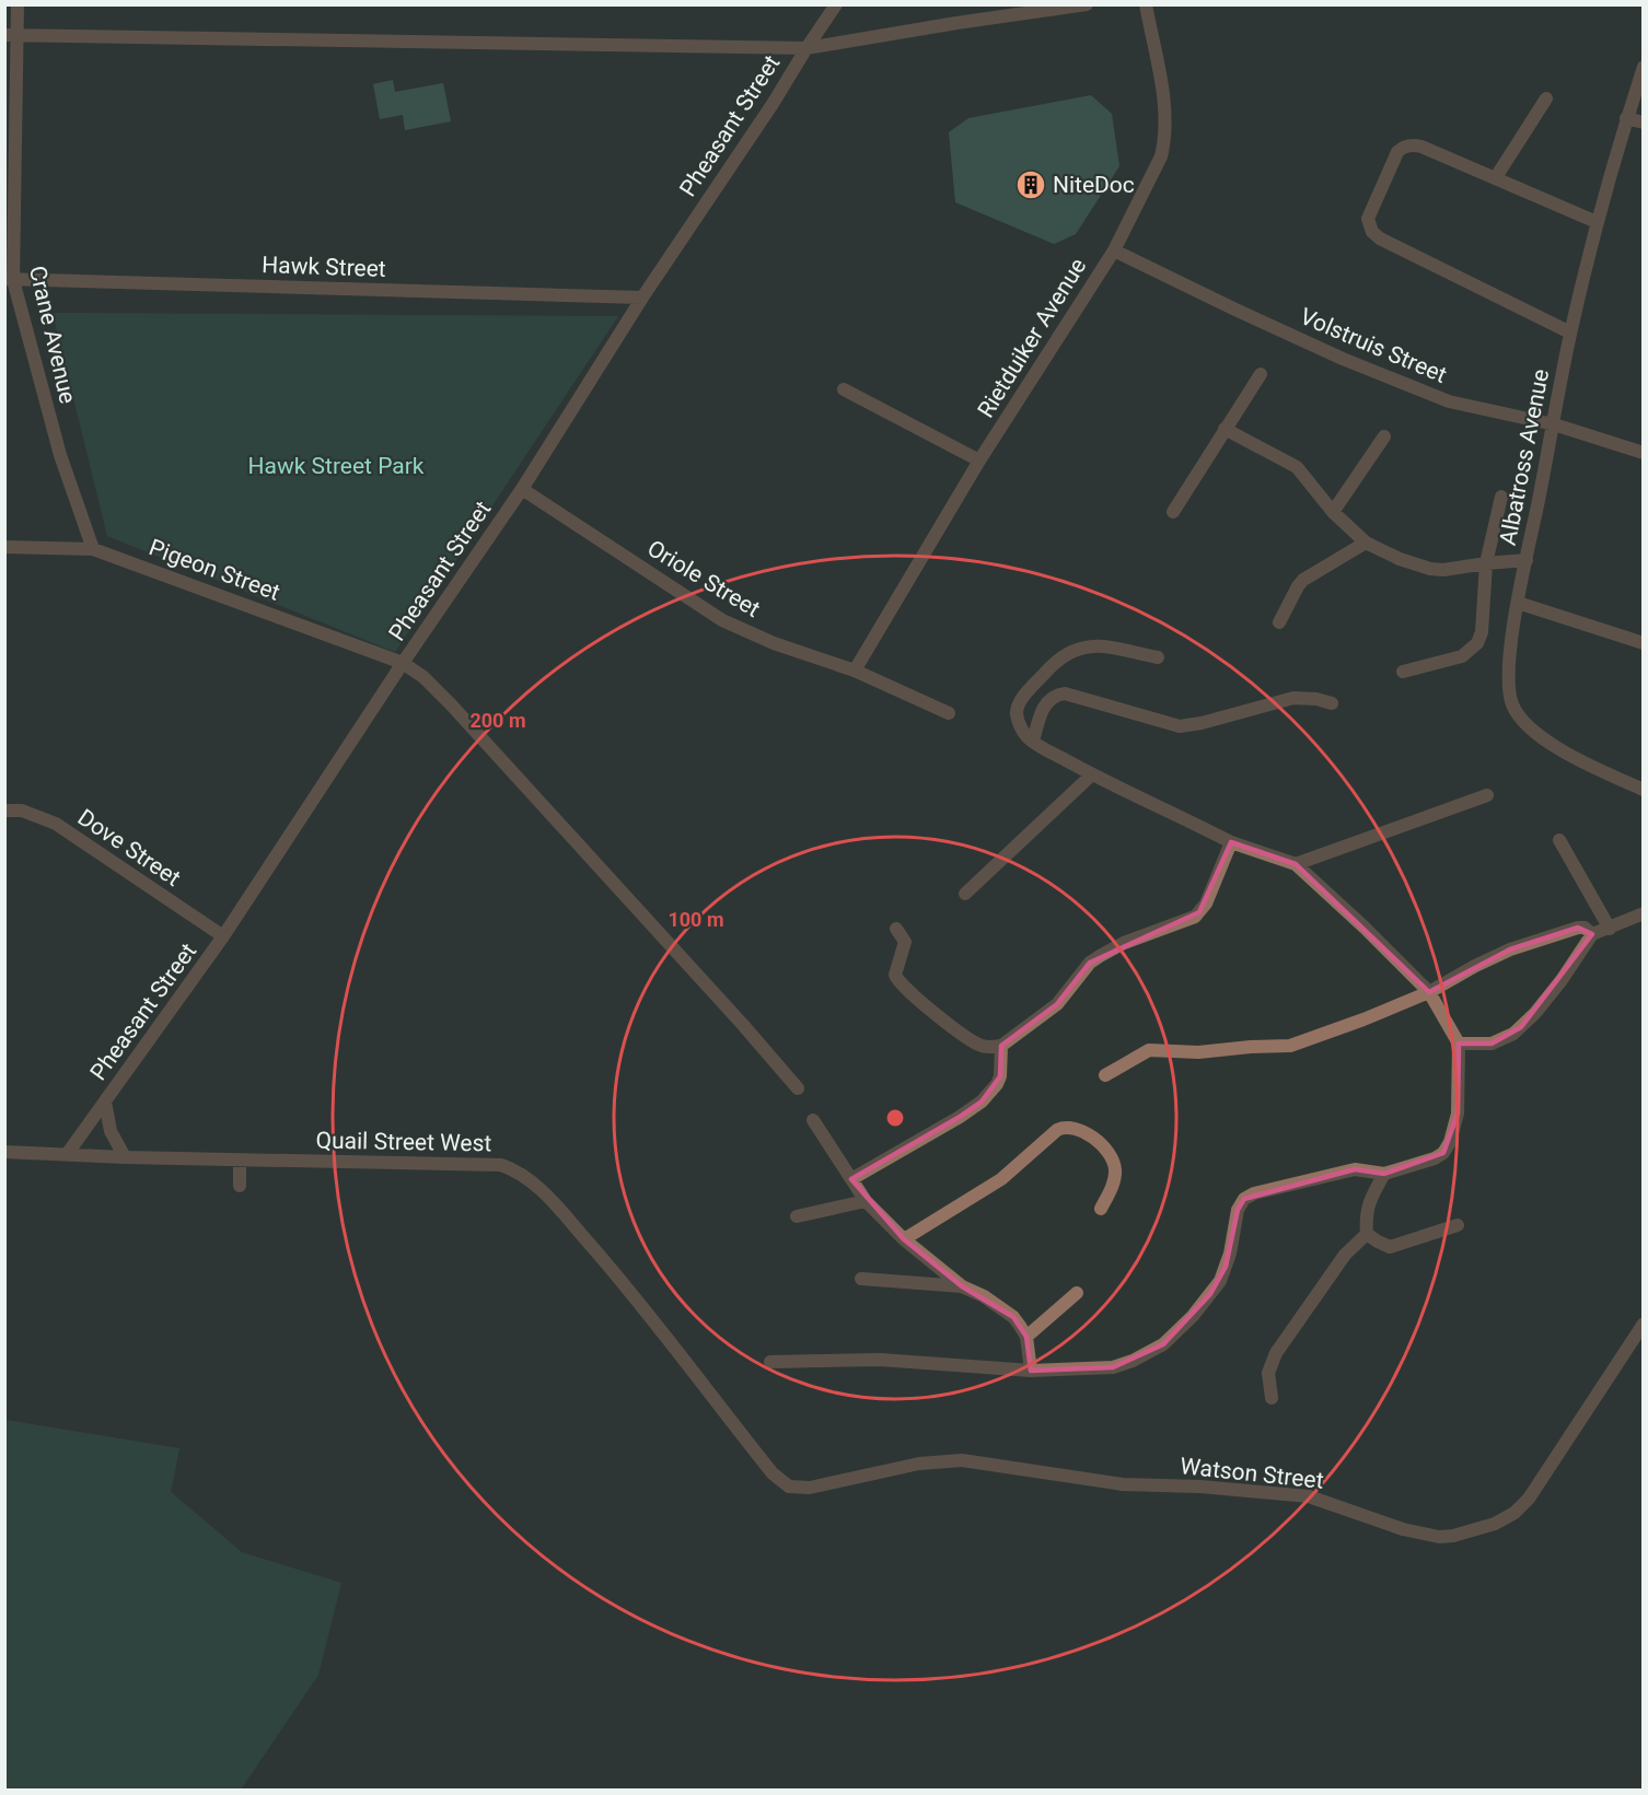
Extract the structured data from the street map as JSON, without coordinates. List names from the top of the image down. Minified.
{"streets":{"street":["Pheasant Street","Hawk Street","Crane Avenue","Rietduiker Avenue","Volstruis Street","Albatross Avenue","Pigeon Street","Oriole Street","Dove Street","Quail Street West","Watson Street"]},"crossings":[["Pheasant Street","Hawk Street"],["Pheasant Street","Pigeon Street"],["Pheasant Street","Oriole Street"],["Pheasant Street","Dove Street"],["Pheasant Street","Quail Street West"],["Hawk Street","Crane Avenue"],["Crane Avenue","Pigeon Street"],["Rietduiker Avenue","Volstruis Street"],["Rietduiker Avenue","Oriole Street"],["Volstruis Street","Albatross Avenue"],["Quail Street West","Watson Street"]],"parks":["Hawk Street Park"],"places":{"building":["NiteDoc"]},"rings":["200 m","100 m"]}
